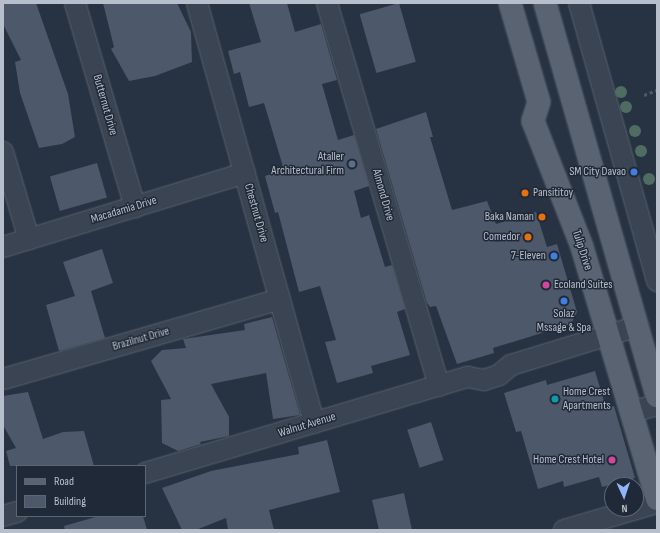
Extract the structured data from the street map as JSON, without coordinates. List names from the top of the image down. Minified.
{"streets":{"main road":["Tulip Drive"],"street":["Butternut Drive","Almond Drive","Macadamia Drive","Chestnut Drive","Brazilnut Drive","Walnut Avenue"]},"crossings":[["Butternut Drive","Macadamia Drive"],["Almond Drive","Walnut Avenue"],["Macadamia Drive","Chestnut Drive"],["Chestnut Drive","Brazilnut Drive"],["Chestnut Drive","Walnut Avenue"],["Tulip Drive","Walnut Avenue"]],"places":["Ataller Architectural Firm","SM City Davao","Pansititoy","Baka Naman","Comedor","7-Eleven","Ecoland Suites","Solaz Mssage & Spa","Home Crest Apartments","Home Crest Hotel"],"legend":["Road","Building"],"north":"bottom"}
